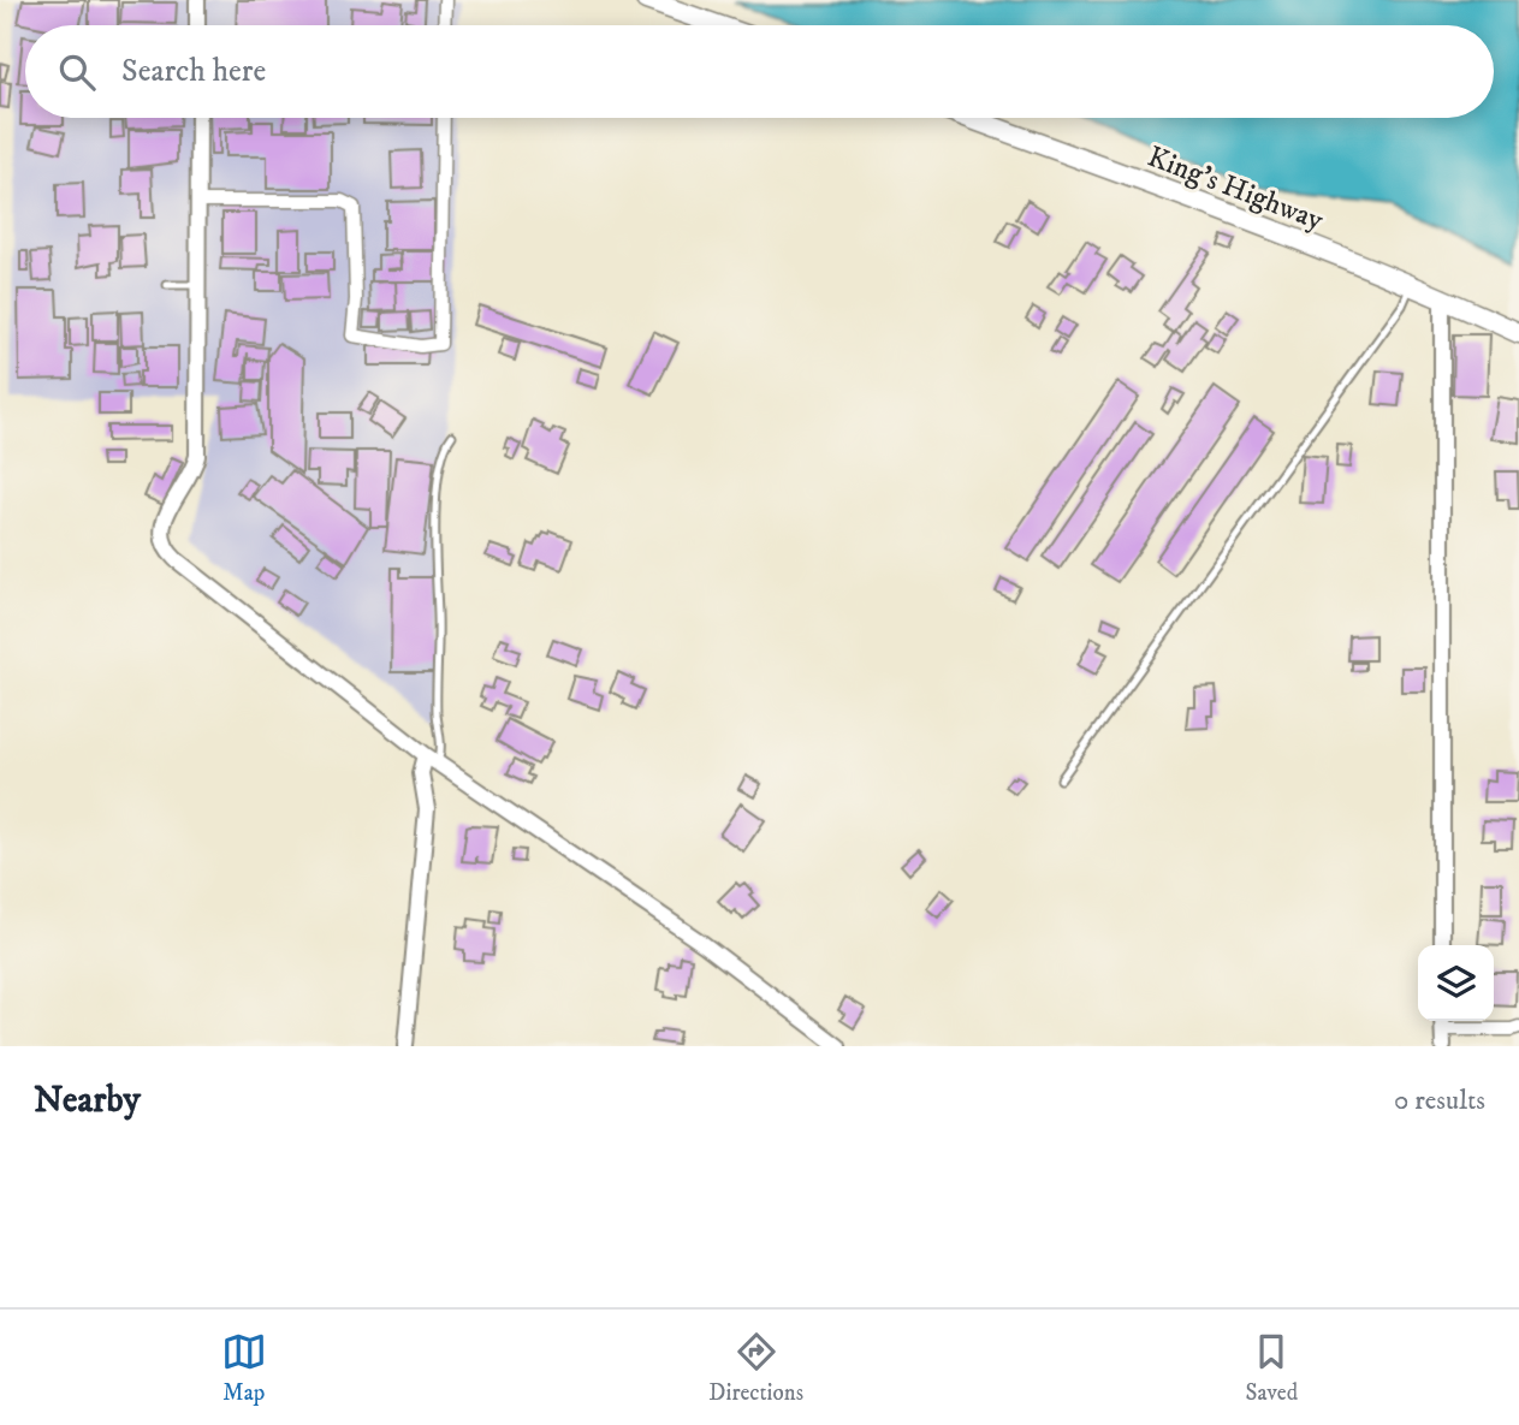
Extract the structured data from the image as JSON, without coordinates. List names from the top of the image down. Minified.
{"streets":{"highway":["King's Highway"]},"page":{"search":"Search here","heading":["Nearby","0 results"],"nav":["Map","Directions","Saved"]}}
